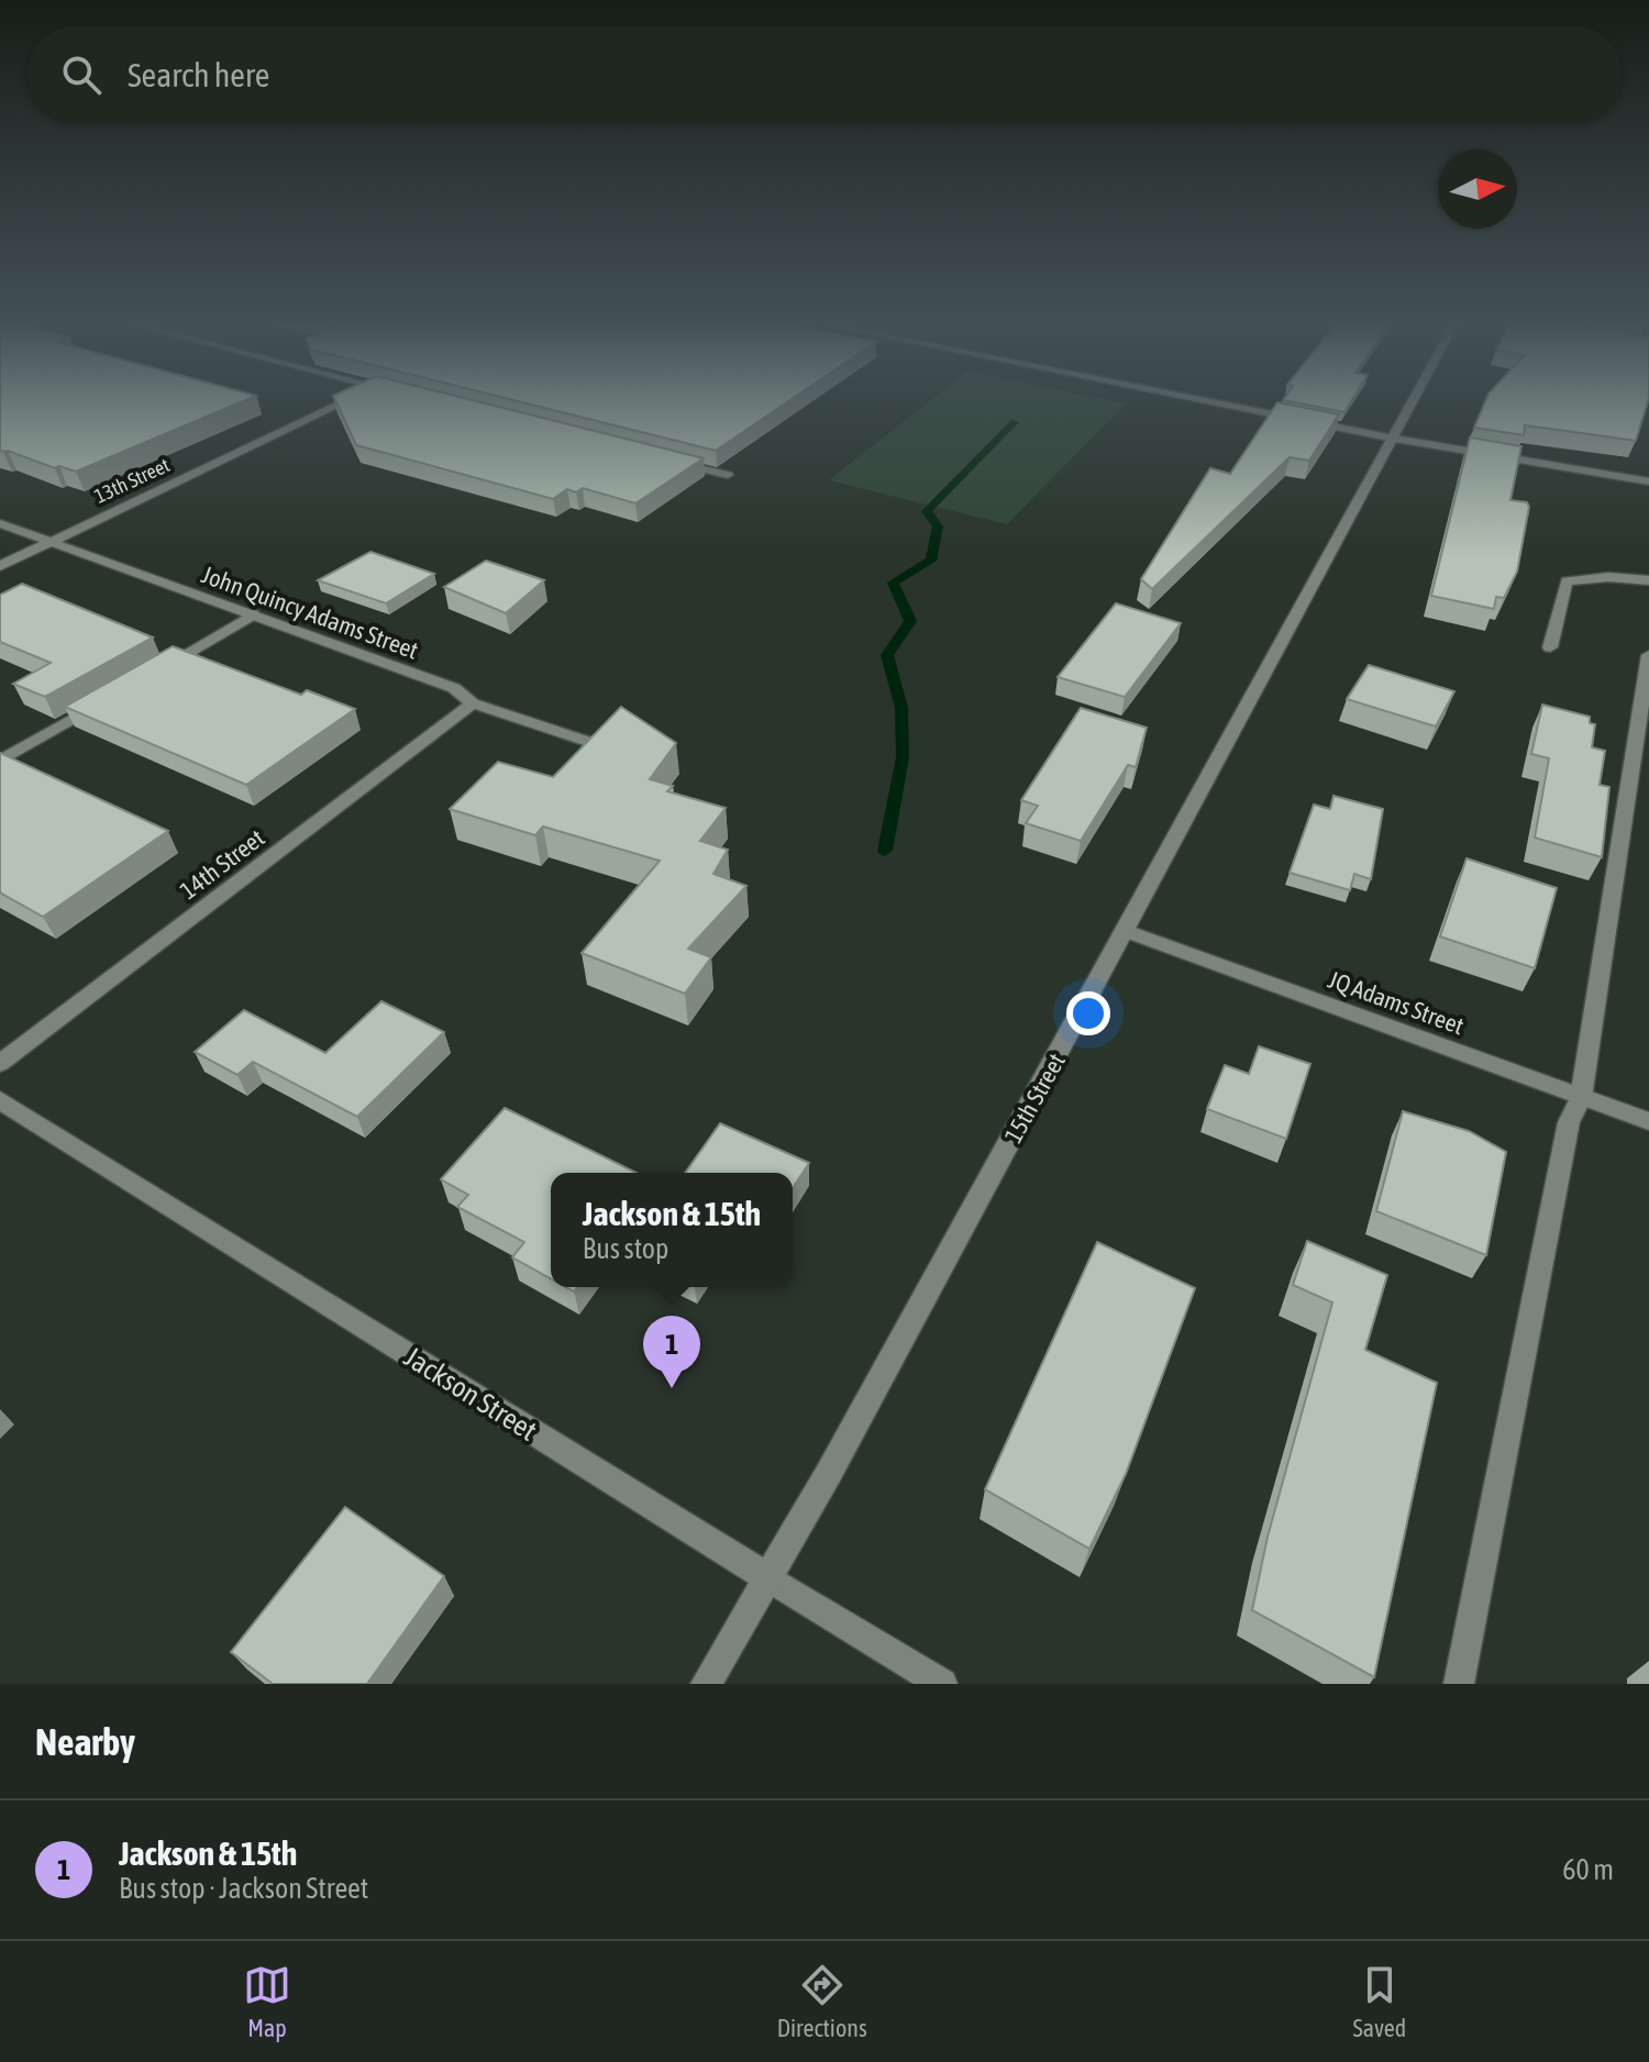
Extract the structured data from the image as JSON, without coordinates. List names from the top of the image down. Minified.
{"streets":{"street":["13th Street","John Quincy Adams Street","14th Street","JQ Adams Street","15th Street","Jackson Street"]},"crossings":[["13th Street","John Quincy Adams Street"],["John Quincy Adams Street","14th Street"],["JQ Adams Street","15th Street"],["15th Street","Jackson Street"]],"north":"right","page":{"search":"Search here","popup":["Jackson & 15th","Bus stop"],"pins":"1","heading":"Nearby","list":[{"mark":"1","name":"Jackson & 15th","note":"Bus stop · Jackson Street","value":"60 m"}],"nav":["Map","Directions","Saved"]}}
